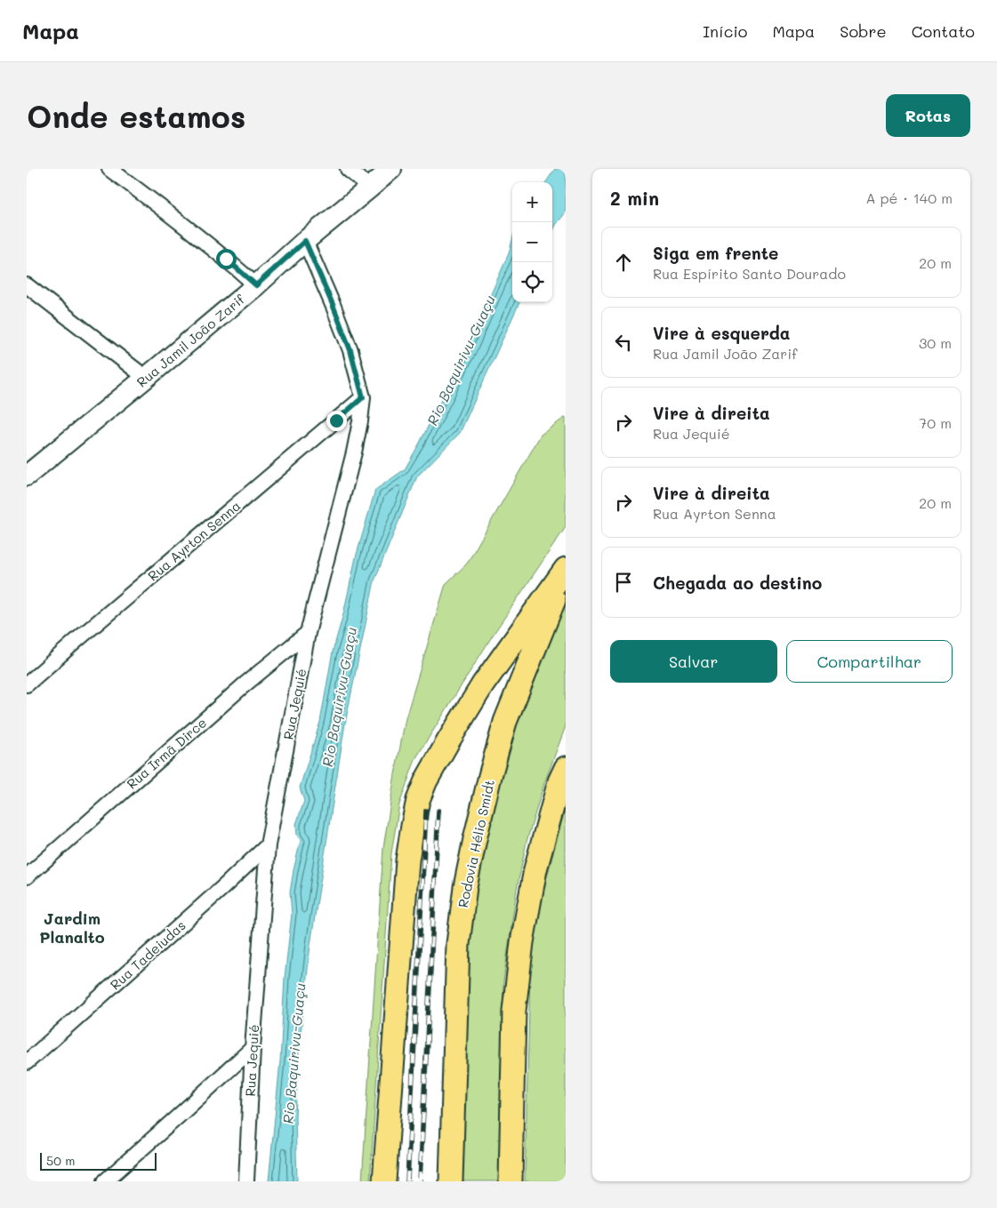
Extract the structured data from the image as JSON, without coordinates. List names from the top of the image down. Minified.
{"streets":{"main road":["Rua Jamil João Zarif","Rodovia Hélio Smidt"],"street":["Rua Ayrton Senna","Rua Jequié","Rua Irmã Dirce","Rua Tadeiudas"]},"crossings":[["Rua Jamil João Zarif","Rua Jequié"],["Rua Ayrton Senna","Rua Jequié"],["Rua Jequié","Rua Irmã Dirce"],["Rua Jequié","Rua Tadeiudas"]],"districts":["Jardim Planalto"],"water":["Rio Baquirivu-Guaçu"],"scale_bar":"50 m","page":{"header":"Mapa","nav":["Início","Mapa","Sobre","Contato"],"buttons":["Rotas",["Salvar","Compartilhar"]],"title":"Onde estamos","heading":["2 min","A pé · 140 m"],"map_buttons":["+","−"],"list":[["Siga em frente","Rua Espírito Santo Dourado","20 m"],["Vire à esquerda","Rua Jamil João Zarif","30 m"],["Vire à direita","Rua Jequié","70 m"],["Vire à direita","Rua Ayrton Senna","20 m"],"Chegada ao destino"],"scale":"50 m"}}
